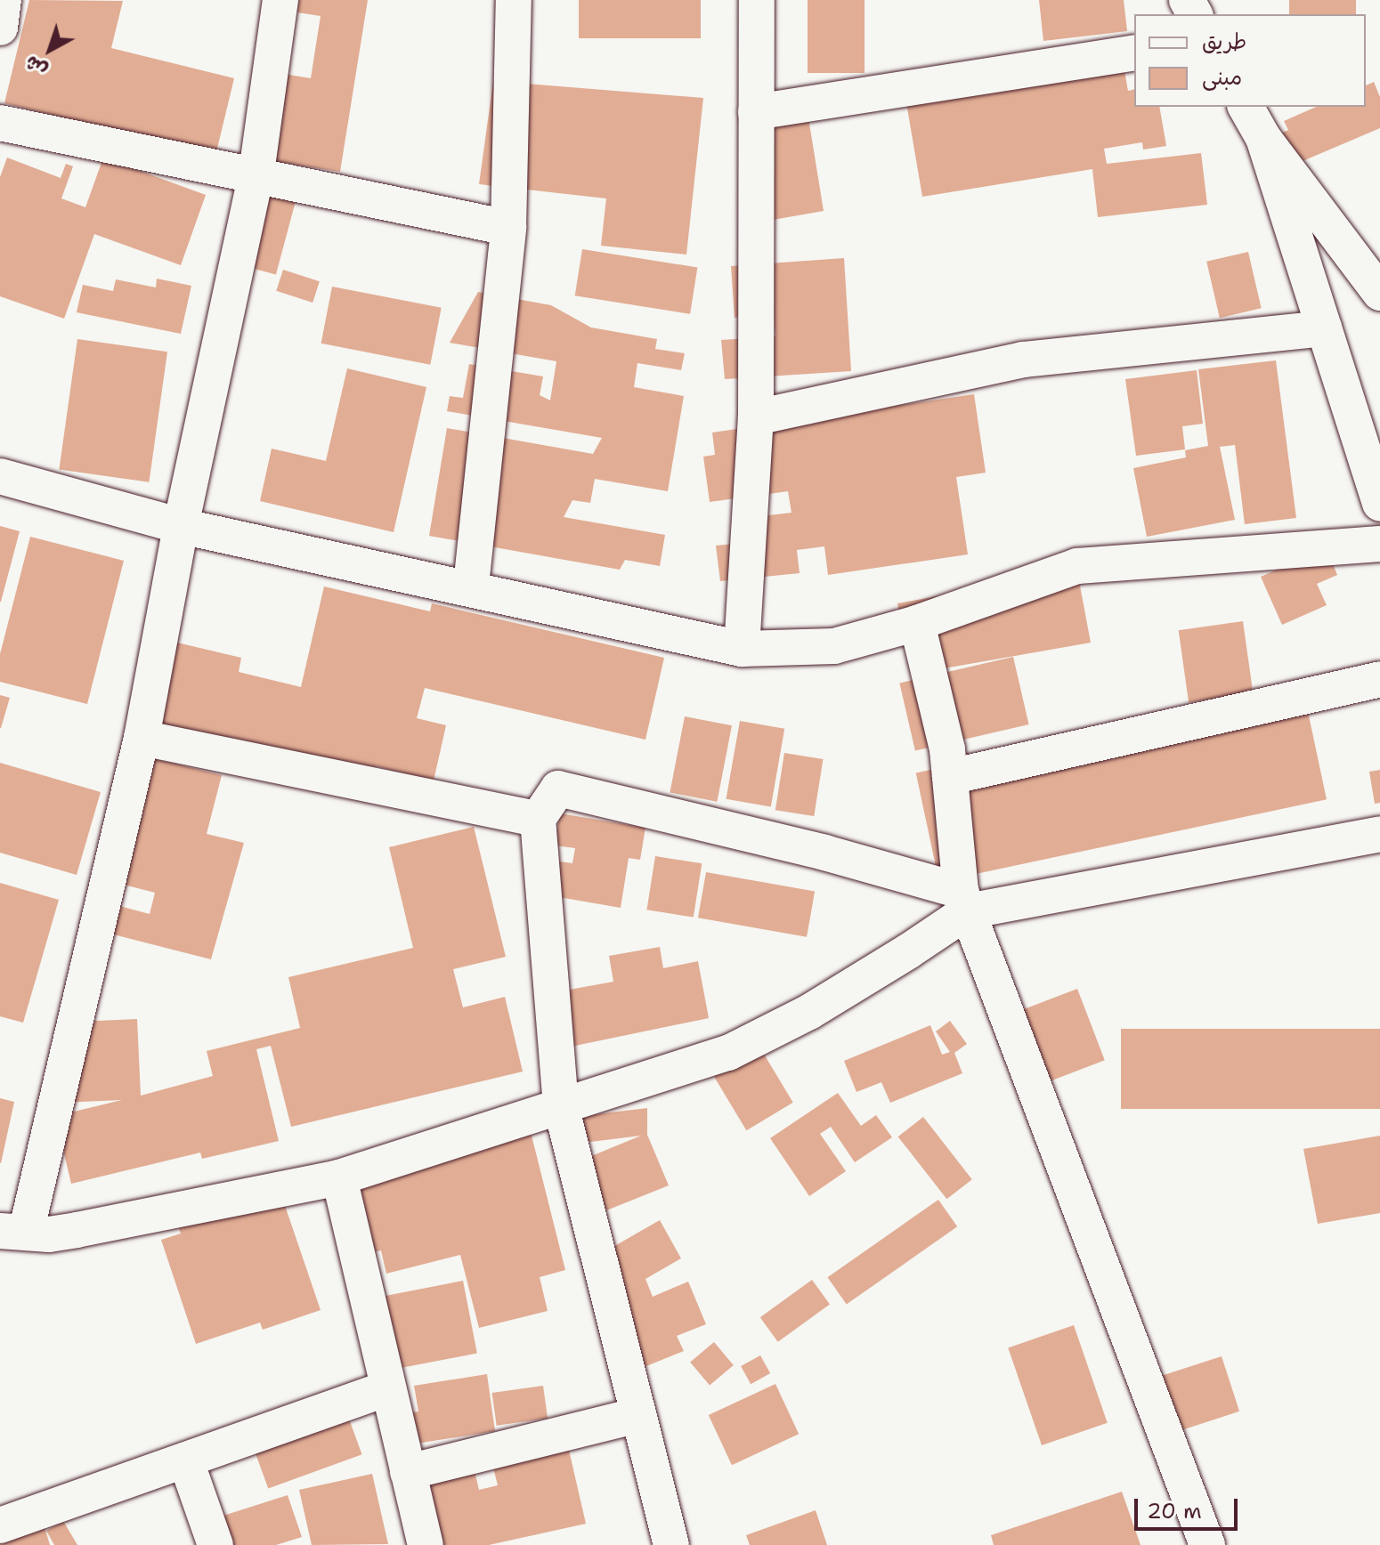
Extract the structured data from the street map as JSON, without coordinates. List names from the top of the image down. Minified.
{"legend":["طريق","مبنى"],"scale_bar":"20 m","north":"bottom left"}
